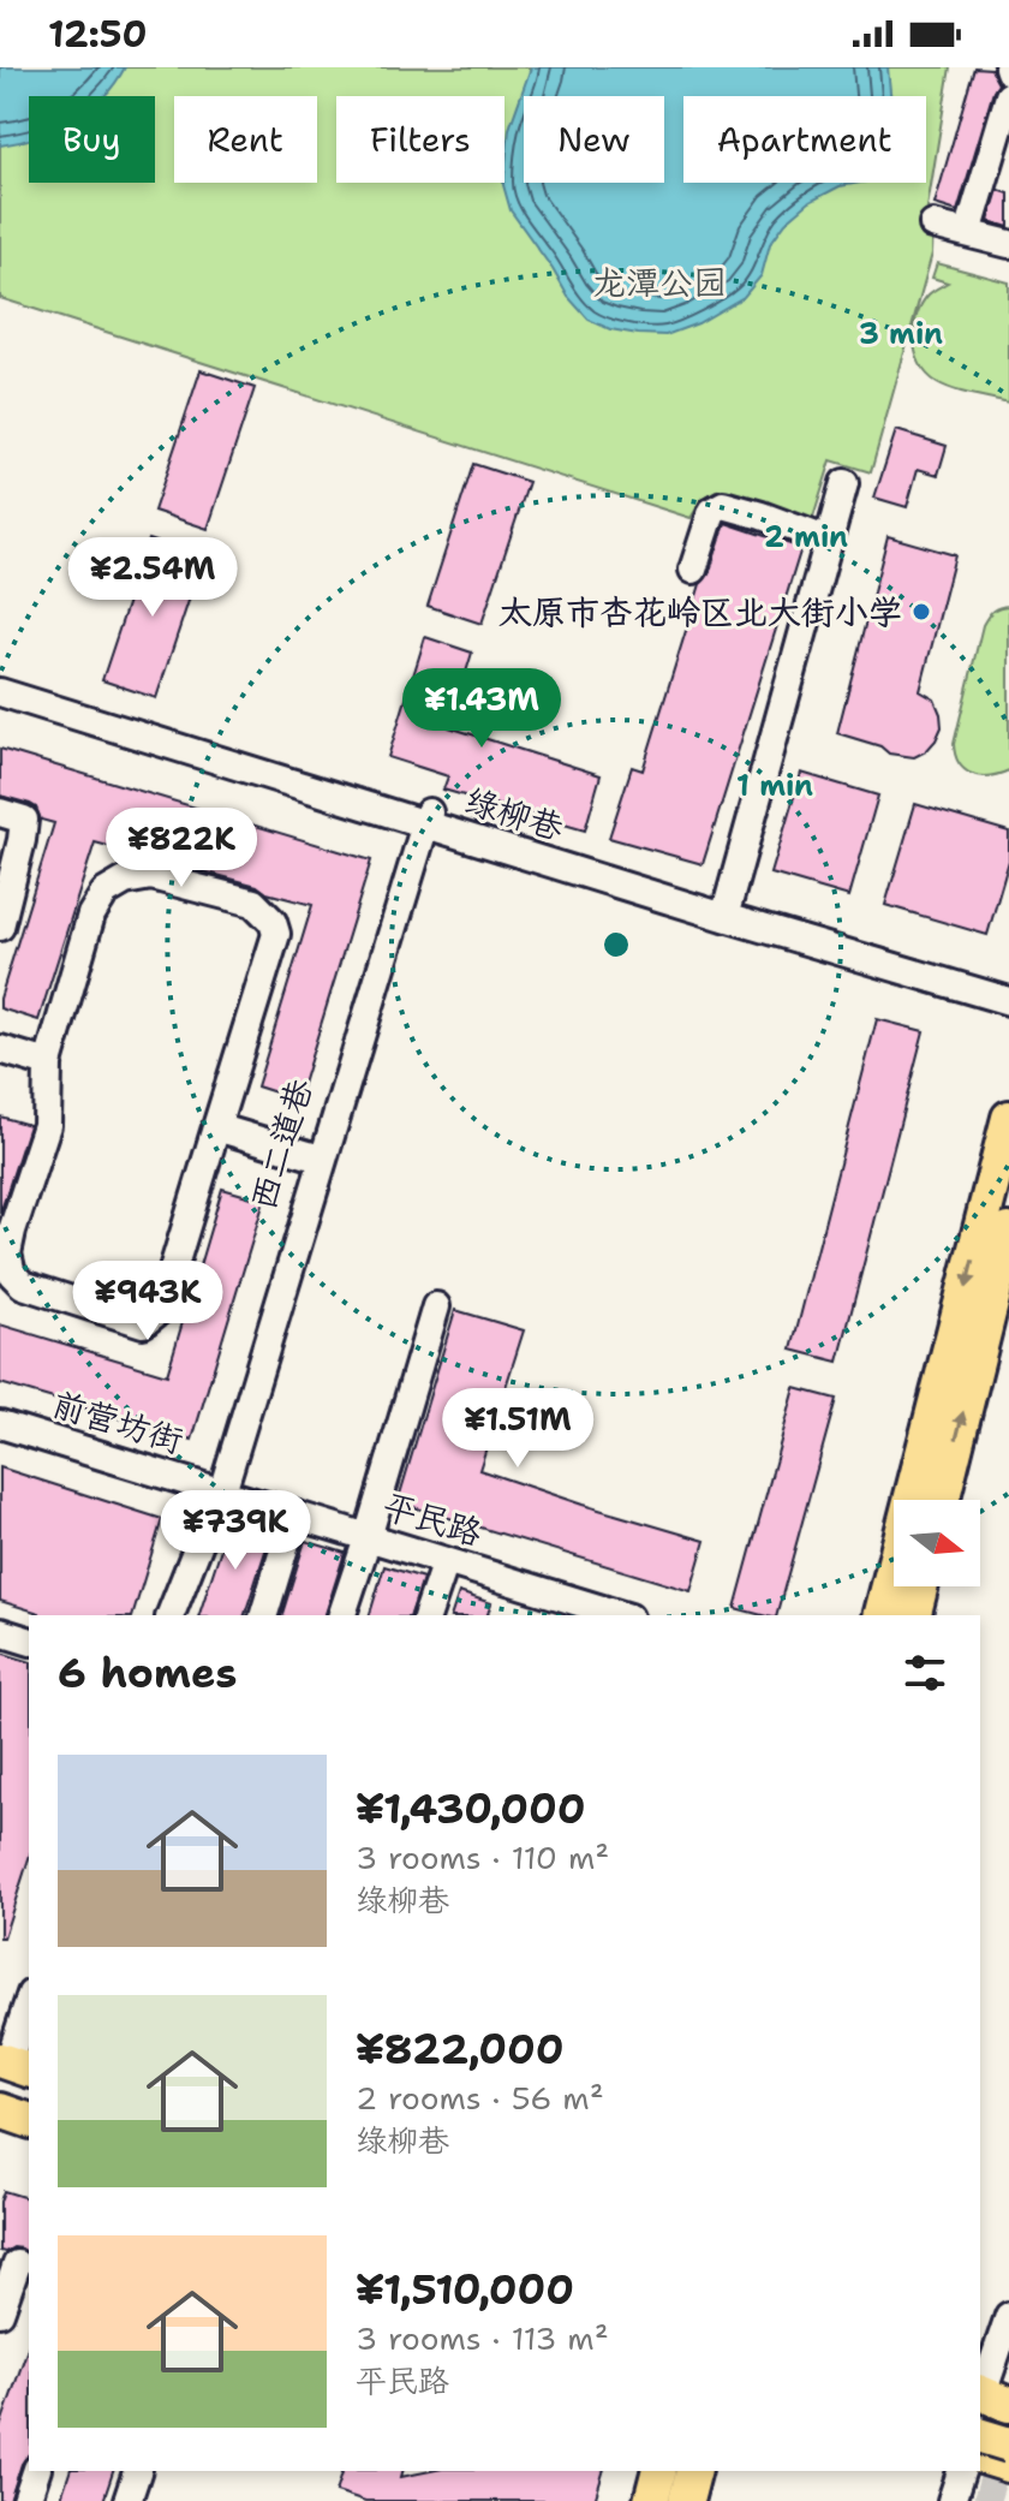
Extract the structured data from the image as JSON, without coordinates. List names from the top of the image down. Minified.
{"streets":{"street":["绿柳巷","西二道巷","前营坊街","平民路"]},"crossings":[["绿柳巷","西二道巷"],["西二道巷","前营坊街"],["西二道巷","平民路"],["前营坊街","平民路"]],"parks":["龙潭公园"],"places":["太原市杏花岭区北大街小学"],"north":"right","page":{"status":"12:50","chip":["Buy","Rent","Filters","New","Apartment"],"price":["¥2.54M","¥1.43M","¥822K","¥943K","¥1.51M","¥739K"],"heading":"6 homes","list":[{"name":"¥1,430,000","note":"3 rooms · 110 m² · 绿柳巷"},{"name":"¥822,000","note":"2 rooms · 56 m² · 绿柳巷"},{"name":"¥1,510,000","note":"3 rooms · 113 m² · 平民路"}]},"rings":["3 min","2 min","1 min"]}
